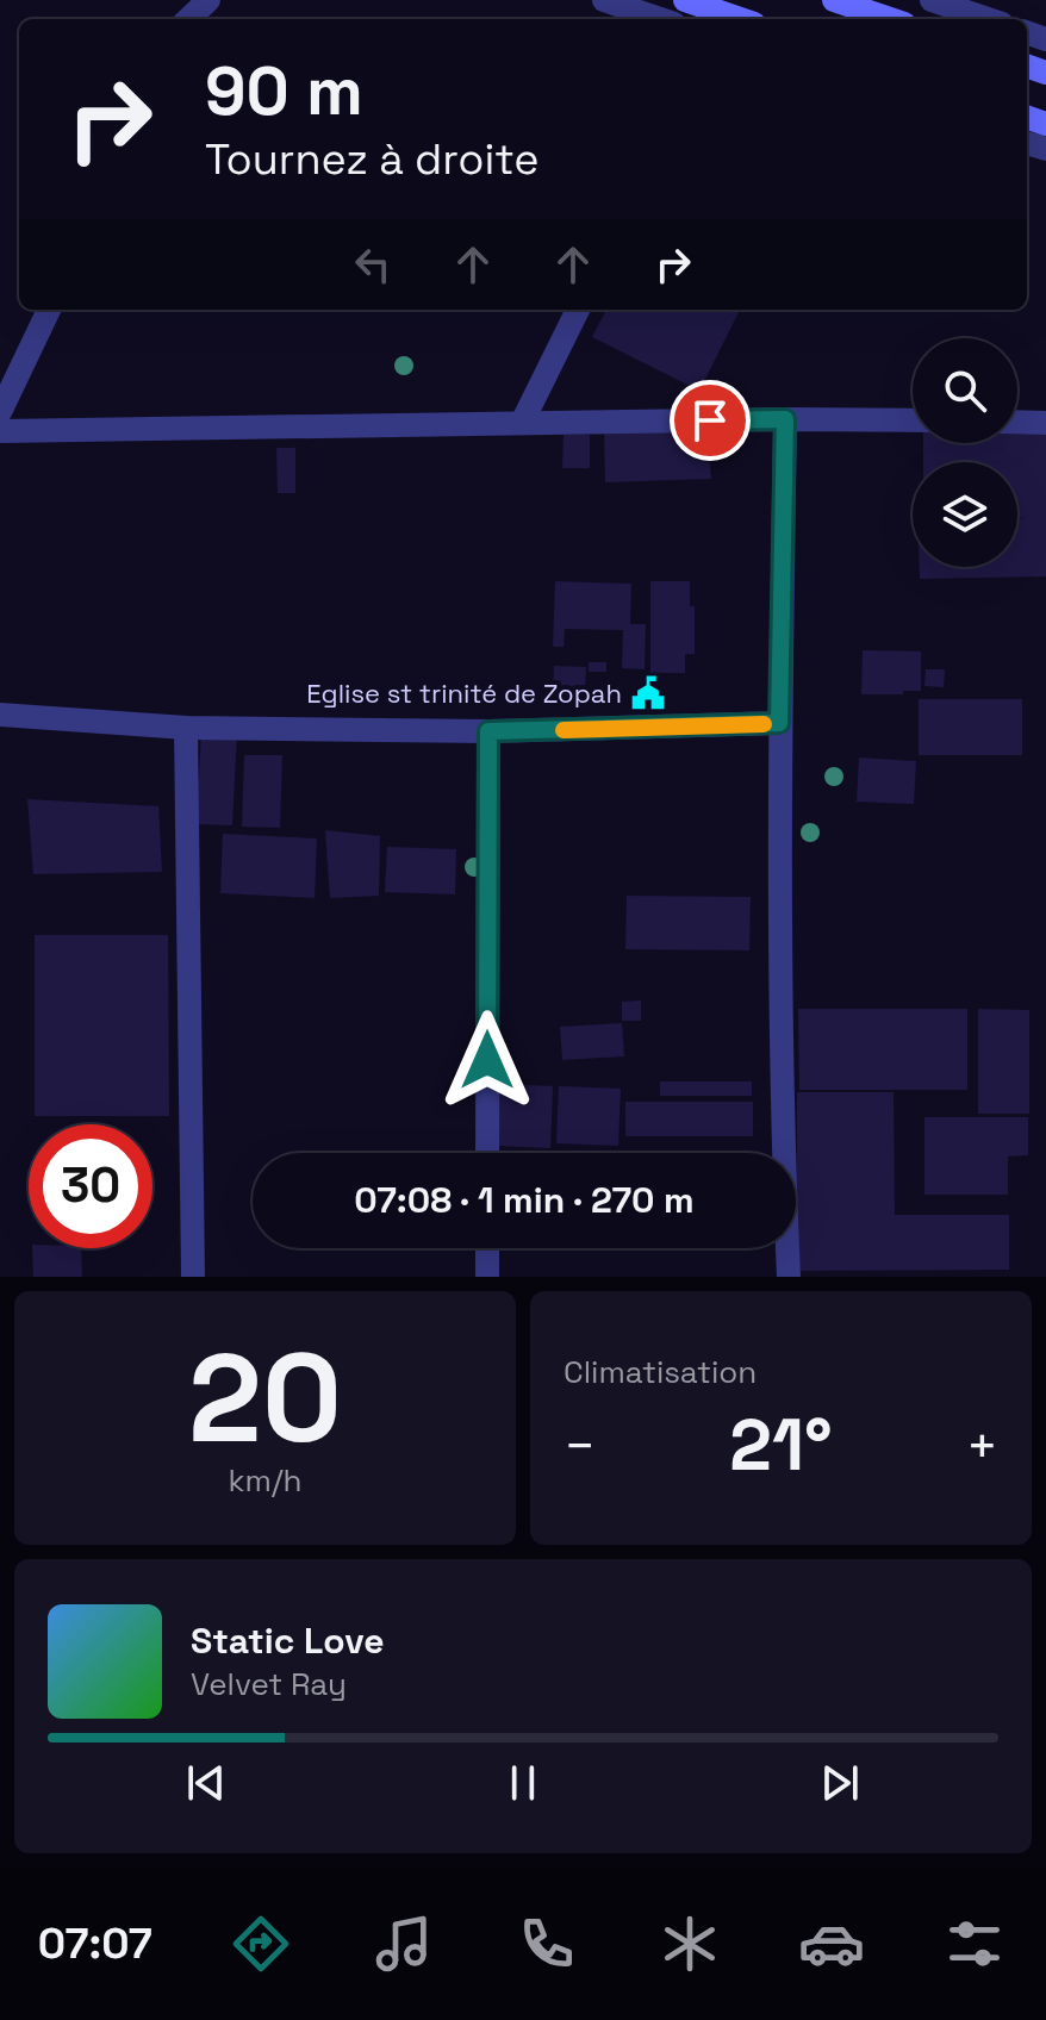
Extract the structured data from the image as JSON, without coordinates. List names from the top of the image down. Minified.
{"places":{"public building":["Eglise st trinité de Zopah"]},"page":{"turn":["90 m","Tournez à droite"],"limit":"30","trip":"07:08 · 1 min · 270 m","tile":[["20","km/h"],"Climatisation"],"heat":["−","21°","+"],"song":["Static Love","Velvet Ray"],"tabs":"07:07"}}
